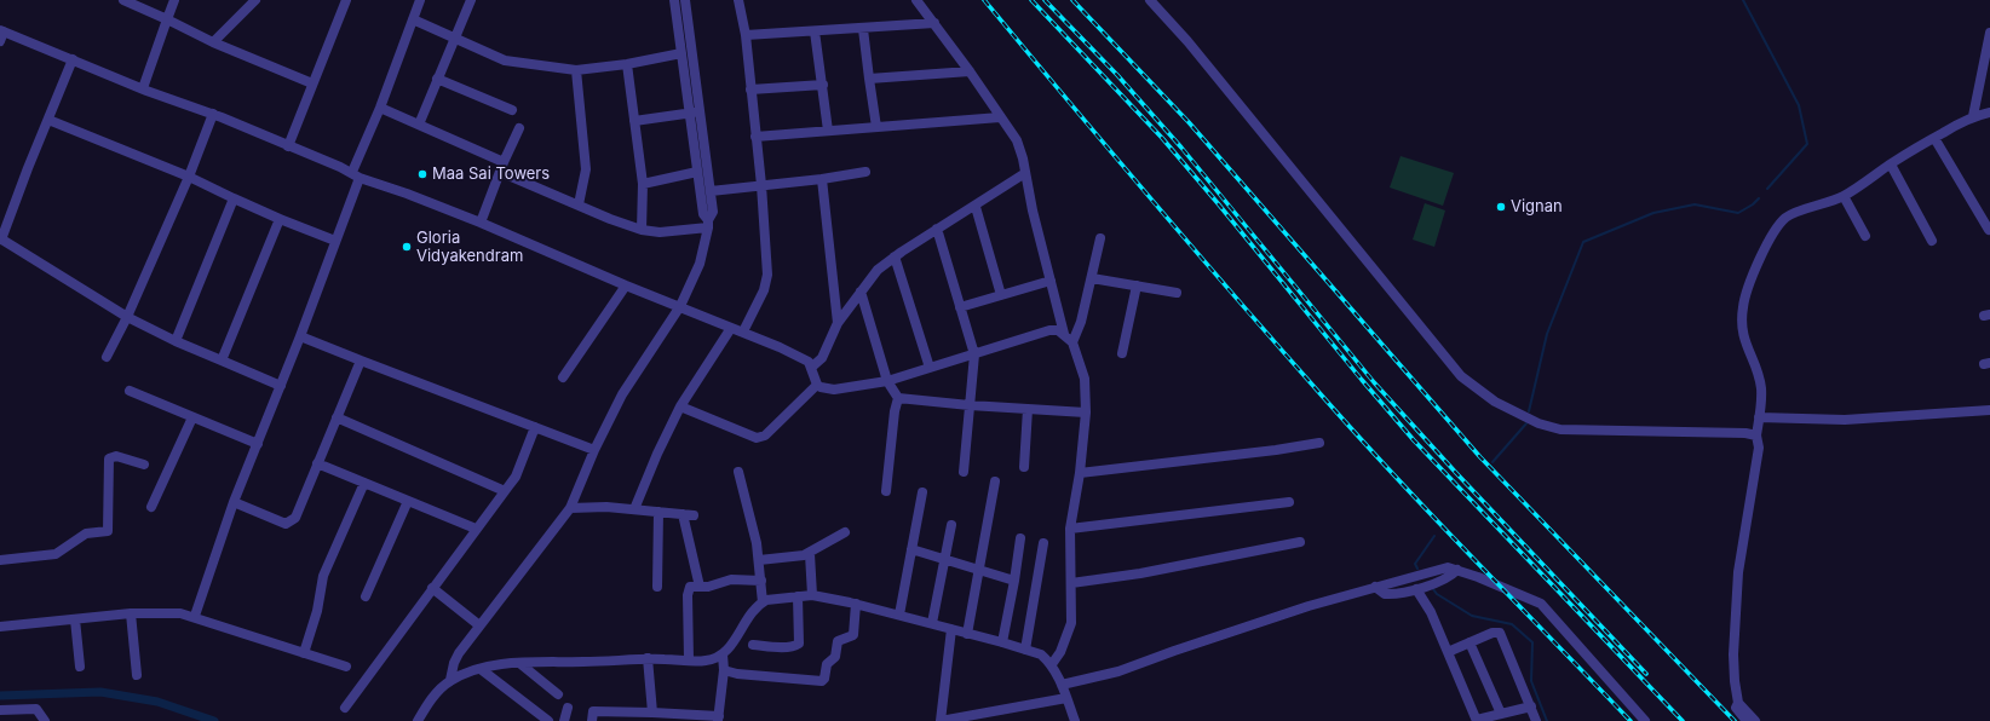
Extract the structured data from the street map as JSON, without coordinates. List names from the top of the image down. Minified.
{"places":["Maa Sai Towers","Vignan","Gloria Vidyakendram"]}
